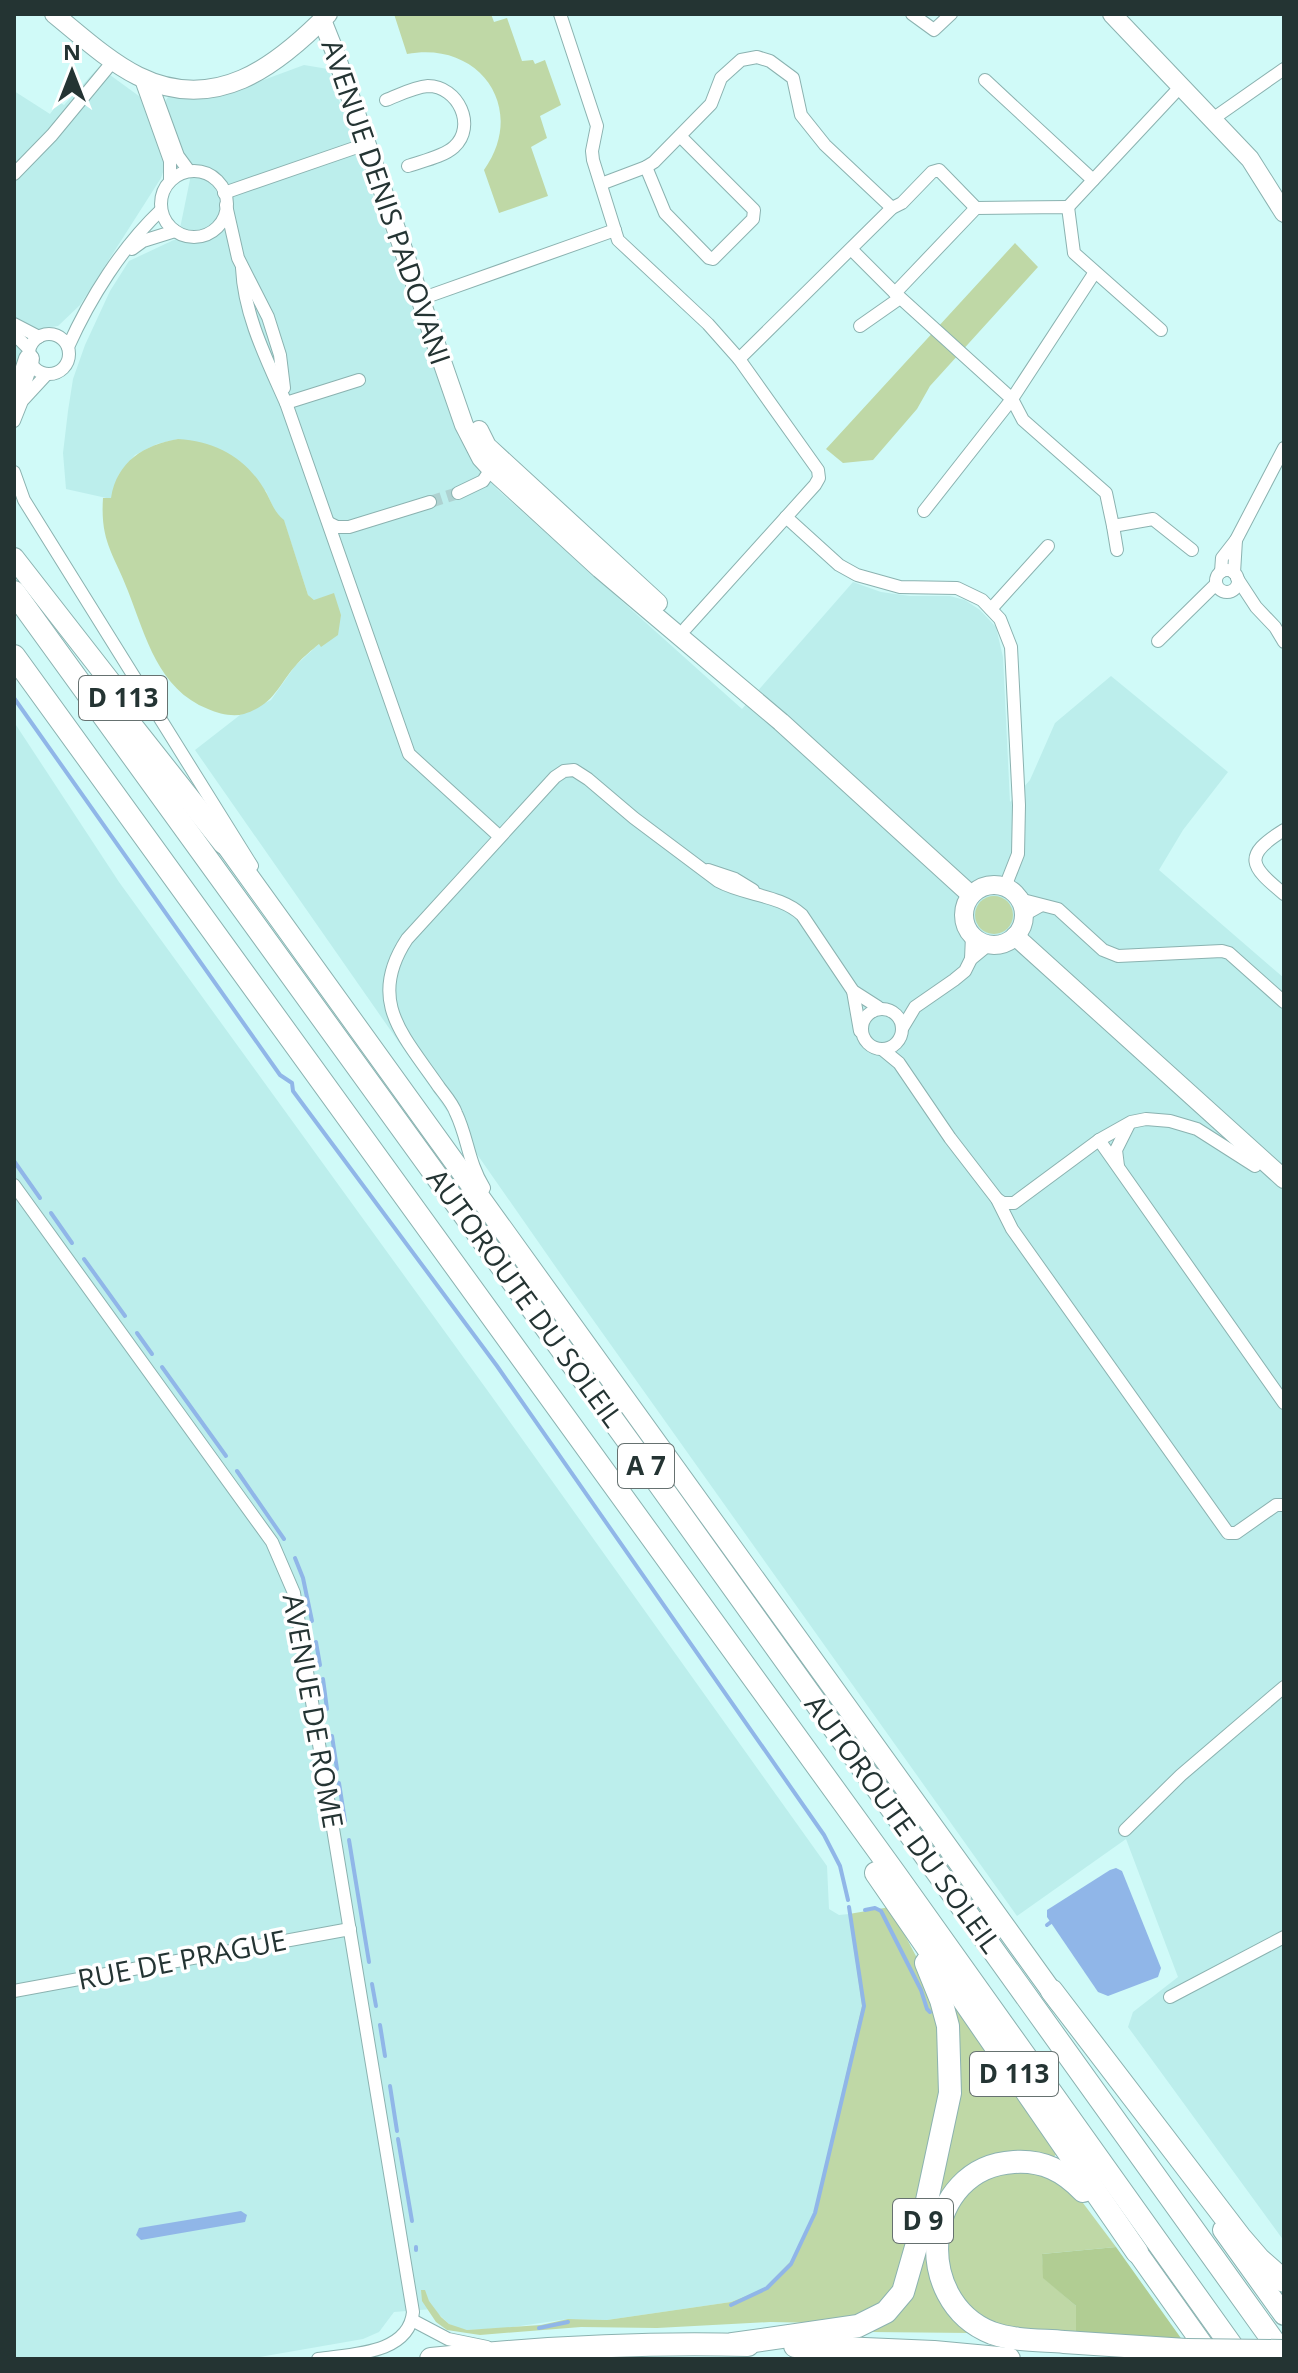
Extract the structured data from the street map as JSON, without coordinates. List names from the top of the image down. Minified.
{"streets":{"highway":["D 113","AUTOROUTE DU SOLEIL","A 7","D 9"],"main road":["AVENUE DENIS PADOVANI"],"street":["AVENUE DE ROME","RUE DE PRAGUE"]},"crossings":[["D 113","AUTOROUTE DU SOLEIL"],["D 113","D 9"],["AUTOROUTE DU SOLEIL","D 9"],["AVENUE DE ROME","RUE DE PRAGUE"]],"north":"top"}
